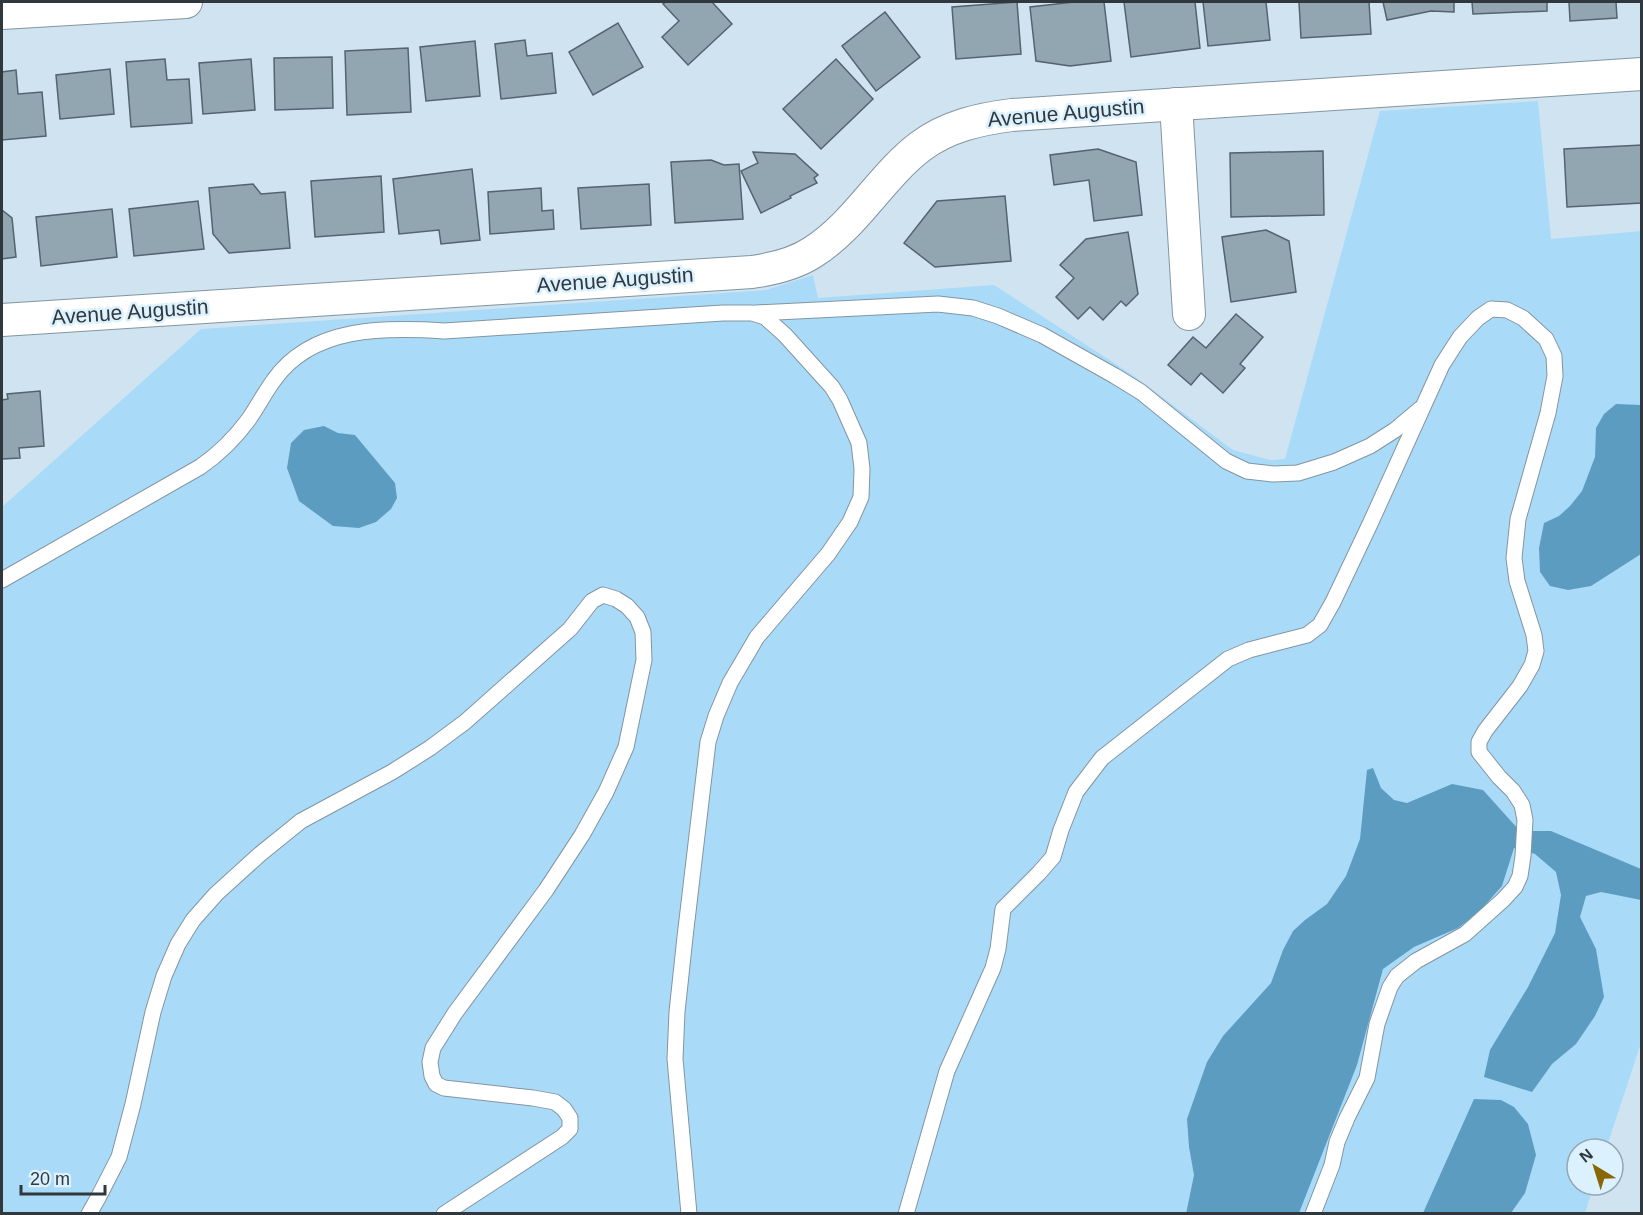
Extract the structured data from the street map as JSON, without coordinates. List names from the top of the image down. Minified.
{"streets":{"street":["Avenue Augustin"]},"scale_bar":"20 m","north":"top left"}
